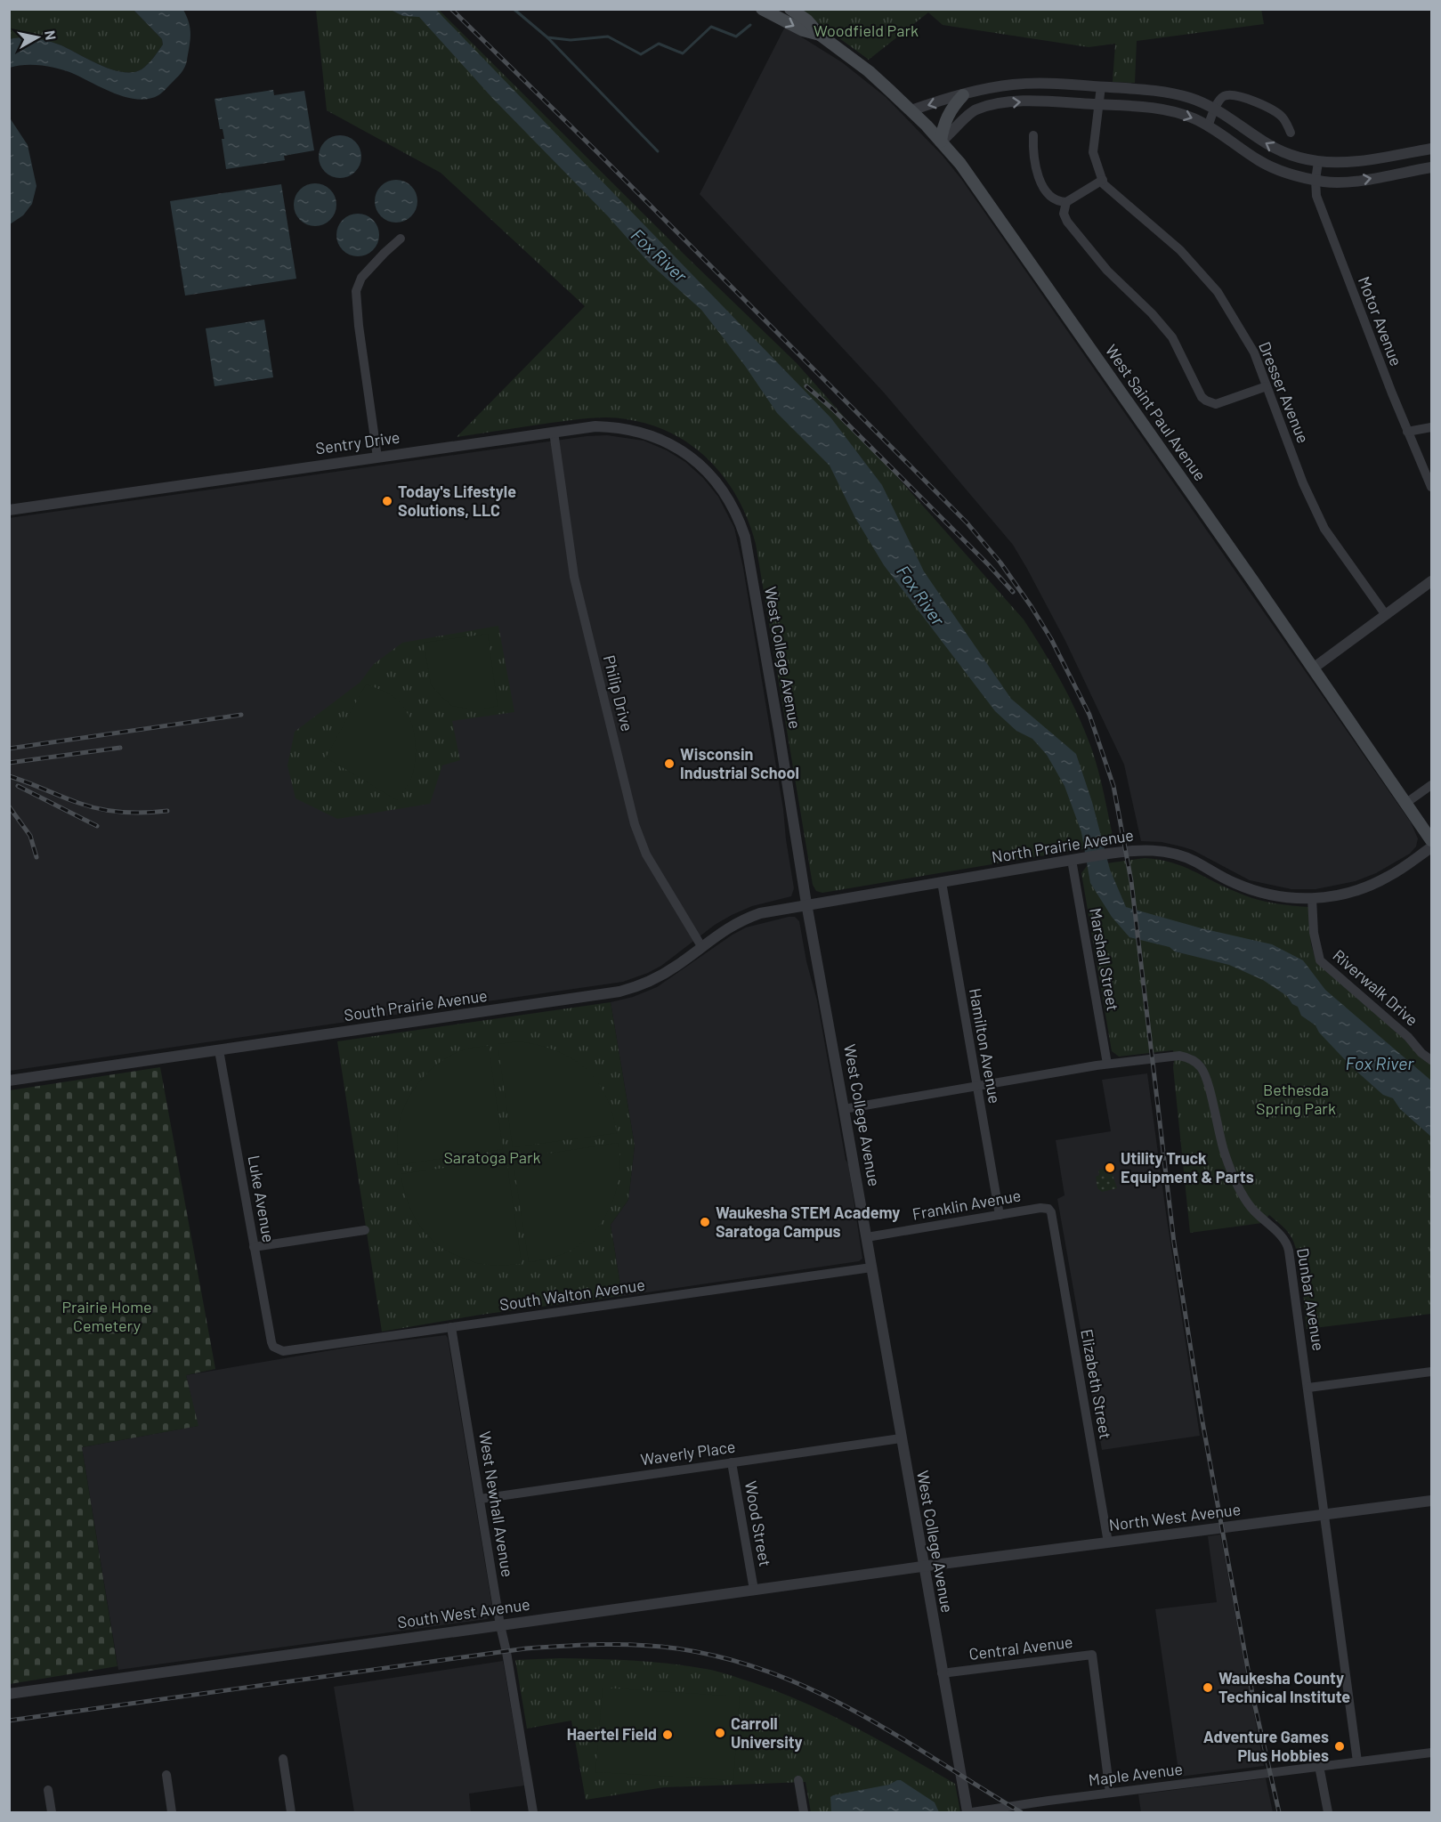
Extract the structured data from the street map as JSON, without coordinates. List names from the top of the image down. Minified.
{"streets":{"main road":["West Saint Paul Avenue"],"street":["Motor Avenue","Dresser Avenue","Sentry Drive","West College Avenue","Philip Drive","North Prairie Avenue","Marshall Street","Riverwalk Drive","South Prairie Avenue","Hamilton Avenue","Luke Avenue","Franklin Avenue","South Walton Avenue","Dunbar Avenue","Elizabeth Street","Waverly Place","West Newhall Avenue","North West Avenue","Wood Street","South West Avenue","Central Avenue","Maple Avenue"]},"crossings":[["Sentry Drive","West College Avenue"],["Sentry Drive","Philip Drive"],["West College Avenue","North Prairie Avenue"],["West College Avenue","South Prairie Avenue"],["West College Avenue","Franklin Avenue"],["West College Avenue","South Walton Avenue"],["West College Avenue","Dunbar Avenue"],["West College Avenue","Waverly Place"],["West College Avenue","North West Avenue"],["West College Avenue","South West Avenue"],["West College Avenue","Central Avenue"],["Philip Drive","South Prairie Avenue"],["North Prairie Avenue","Marshall Street"],["North Prairie Avenue","Riverwalk Drive"],["North Prairie Avenue","South Prairie Avenue"],["North Prairie Avenue","Hamilton Avenue"],["Marshall Street","Dunbar Avenue"],["South Prairie Avenue","Luke Avenue"],["Hamilton Avenue","Franklin Avenue"],["Hamilton Avenue","Dunbar Avenue"],["Luke Avenue","South Walton Avenue"],["Franklin Avenue","Elizabeth Street"],["South Walton Avenue","West Newhall Avenue"],["Dunbar Avenue","North West Avenue"],["Dunbar Avenue","Maple Avenue"],["Elizabeth Street","North West Avenue"],["Waverly Place","West Newhall Avenue"],["Waverly Place","Wood Street"],["West Newhall Avenue","South West Avenue"],["North West Avenue","South West Avenue"],["Wood Street","South West Avenue"],["Central Avenue","Maple Avenue"]],"water":["Fox River"],"parks":["Woodfield Park","Bethesda Spring Park","Saratoga Park","Prairie Home Cemetery"],"places":["Today's Lifestyle Solutions, LLC","Wisconsin Industrial School","Utility Truck Equipment & Parts","Waukesha STEM Academy Saratoga Campus","Waukesha County Technical Institute","Carroll University","Haertel Field","Adventure Games Plus Hobbies"],"north":"right"}
